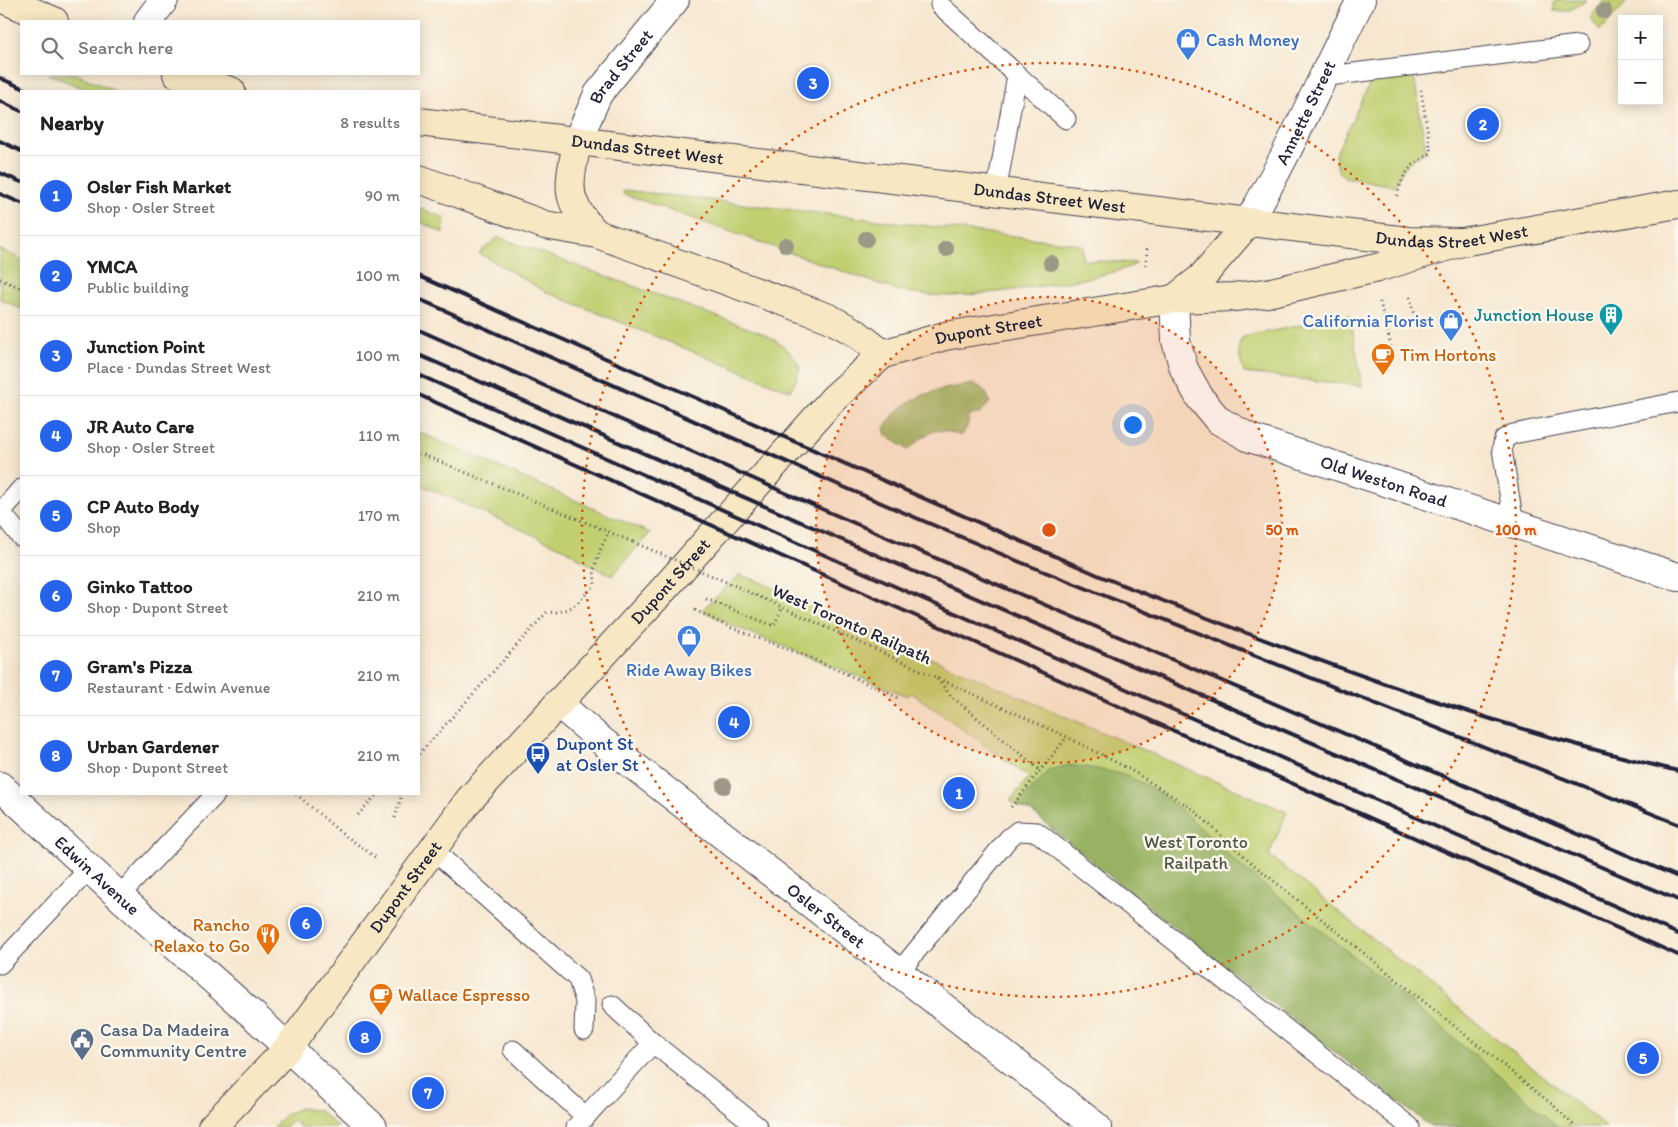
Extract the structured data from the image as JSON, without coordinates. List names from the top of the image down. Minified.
{"streets":{"main road":["Dundas Street West","Dupont Street"],"street":["Brad Street","Annette Street","Old Weston Road","Edwin Avenue","Osler Street"],"path":["West Toronto Railpath"]},"crossings":[["Brad Street","Dundas Street West"],["Annette Street","Dundas Street West"],["Annette Street","Dupont Street"],["Dundas Street West","Dupont Street"],["Dupont Street","Old Weston Road"],["Dupont Street","Edwin Avenue"],["Dupont Street","Osler Street"]],"parks":["West Toronto Railpath"],"places":{"shop":["Cash Money","California Florist","Ride Away Bikes"],"building":["Junction House"],"cafe":["Tim Hortons","Wallace Espresso"],"bus stop":["Dupont St at Osler St"],"restaurant":["Rancho Relaxo to Go"],"public building":["Casa Da Madeira Community Centre"]},"page":{"map_buttons":["+","−"],"search":"Search here","pins":["3","2","4","1","6","8","5","7"],"heading":["Nearby","8 results"],"list":[{"mark":"1","name":"Osler Fish Market","note":"Shop · Osler Street","value":"90 m"},{"mark":"2","name":"YMCA","note":"Public building","value":"100 m"},{"mark":"3","name":"Junction Point","note":"Place · Dundas Street West","value":"100 m"},{"mark":"4","name":"JR Auto Care","note":"Shop · Osler Street","value":"110 m"},{"mark":"5","name":"CP Auto Body","note":"Shop","value":"170 m"},{"mark":"6","name":"Ginko Tattoo","note":"Shop · Dupont Street","value":"210 m"},{"mark":"7","name":"Gram's Pizza","note":"Restaurant · Edwin Avenue","value":"210 m"},{"mark":"8","name":"Urban Gardener","note":"Shop · Dupont Street","value":"210 m"}]},"rings":["50 m","100 m"]}
